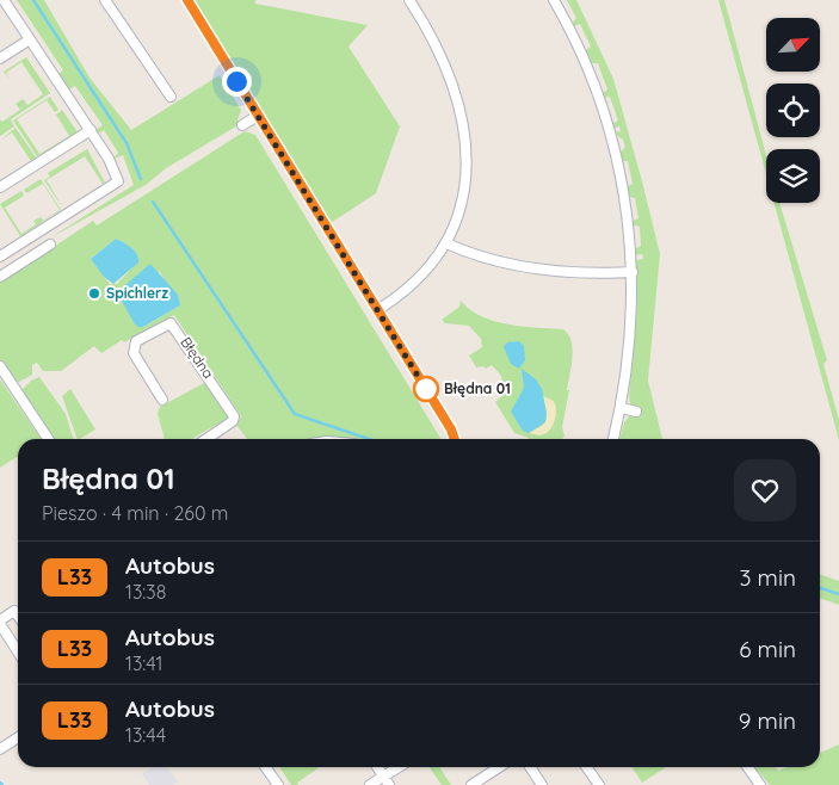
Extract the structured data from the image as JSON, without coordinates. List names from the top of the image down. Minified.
{"streets":{"street":["Błędna"]},"places":["Spichlerz","Błędna 01"],"lines":["bus line L33"],"north":"top right","page":{"heading":["Błędna 01","Pieszo · 4 min · 260 m"],"list":[{"mark":"L33","name":"Autobus","note":"13:38","value":"3 min"},{"mark":"L33","name":"Autobus","note":"13:41","value":"6 min"},{"mark":"L33","name":"Autobus","note":"13:44","value":"9 min"}]}}
